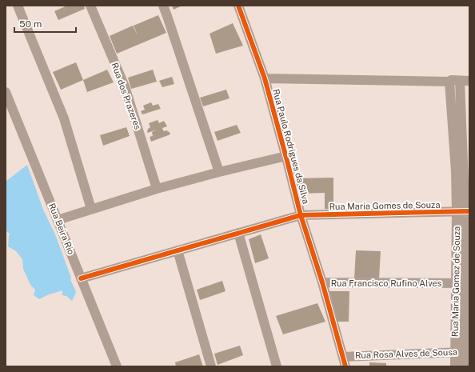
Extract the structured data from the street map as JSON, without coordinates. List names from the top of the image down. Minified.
{"streets":{"street":["Rua dos Prazeres","Rua Paulo Rodrigues da Silva","Rua Maria Gomes de Souza","Rua Beira Rio","Rua Maria Gomez de Souza","Rua Francisco Rufino Alves","Rua Rosa Alves de Sousa"]},"crossings":[["Rua Paulo Rodrigues da Silva","Rua Maria Gomes de Souza"],["Rua Paulo Rodrigues da Silva","Rua Francisco Rufino Alves"],["Rua Paulo Rodrigues da Silva","Rua Rosa Alves de Sousa"],["Rua Maria Gomes de Souza","Rua Beira Rio"],["Rua Maria Gomes de Souza","Rua Maria Gomez de Souza"],["Rua Maria Gomez de Souza","Rua Francisco Rufino Alves"],["Rua Maria Gomez de Souza","Rua Rosa Alves de Sousa"]],"scale_bar":"50 m"}
